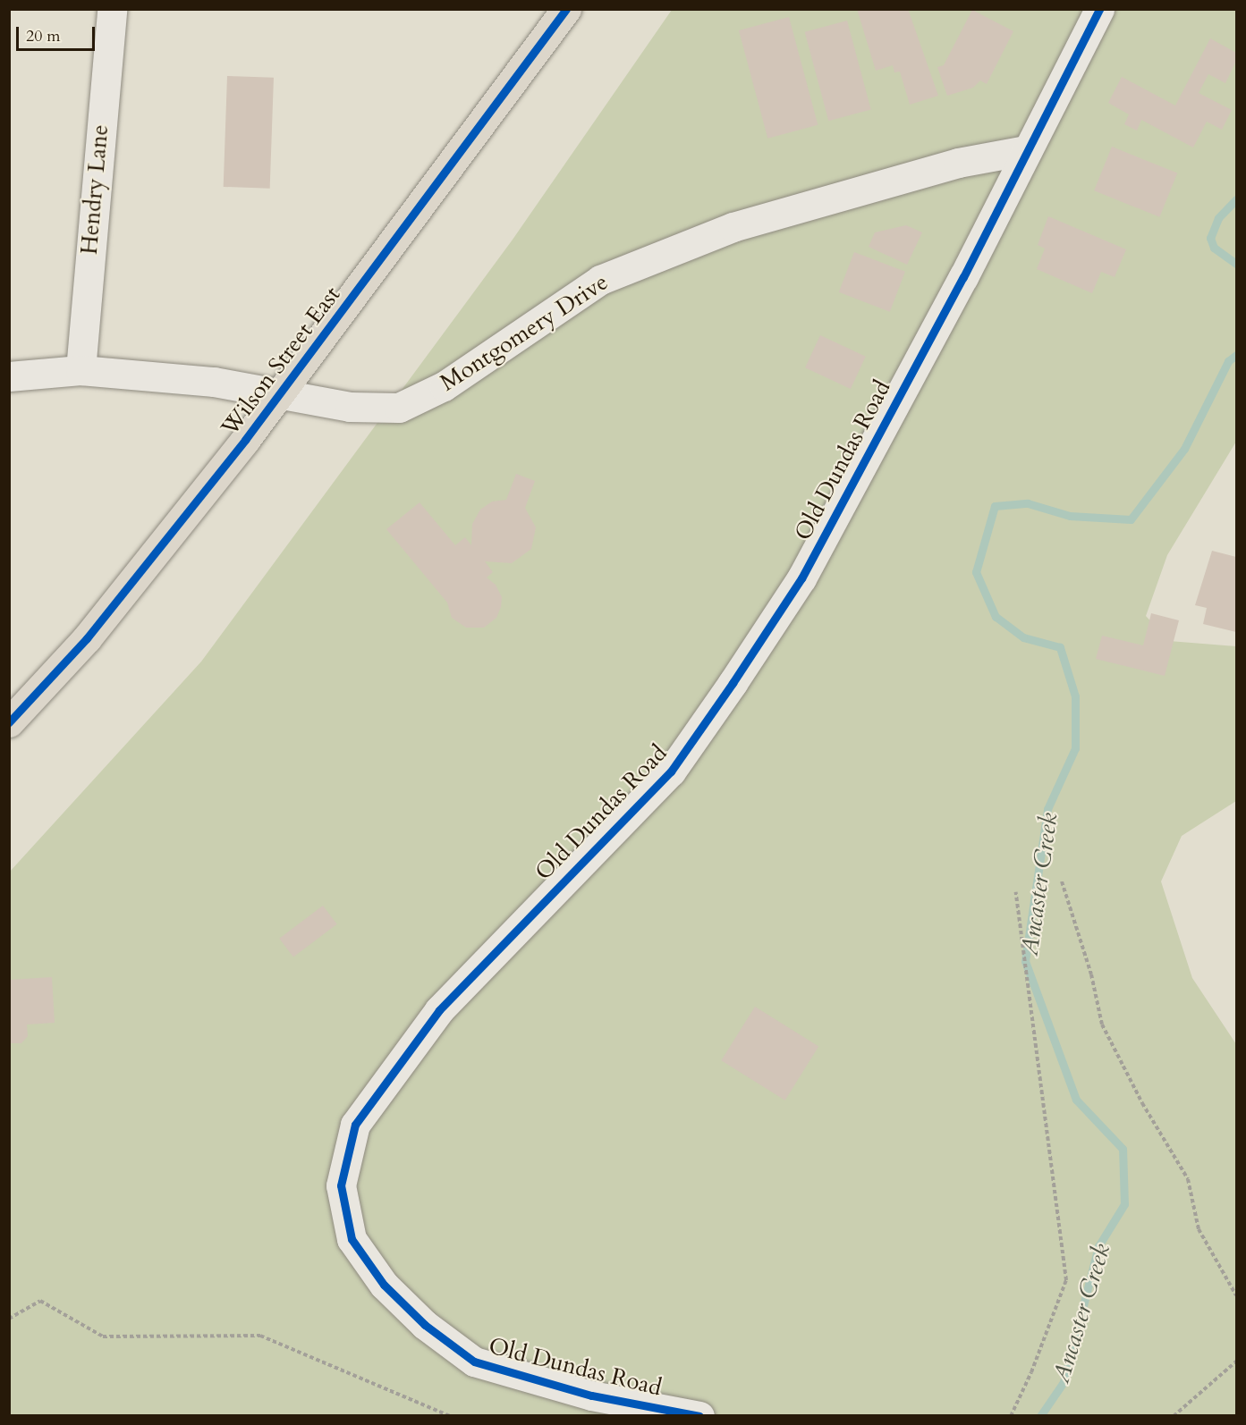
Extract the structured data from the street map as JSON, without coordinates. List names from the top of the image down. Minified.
{"streets":{"main road":["Wilson Street East"],"street":["Hendry Lane","Montgomery Drive","Old Dundas Road"]},"crossings":[["Hendry Lane","Montgomery Drive"],["Montgomery Drive","Wilson Street East"],["Montgomery Drive","Old Dundas Road"]],"water":["Ancaster Creek"],"scale_bar":"20 m"}
